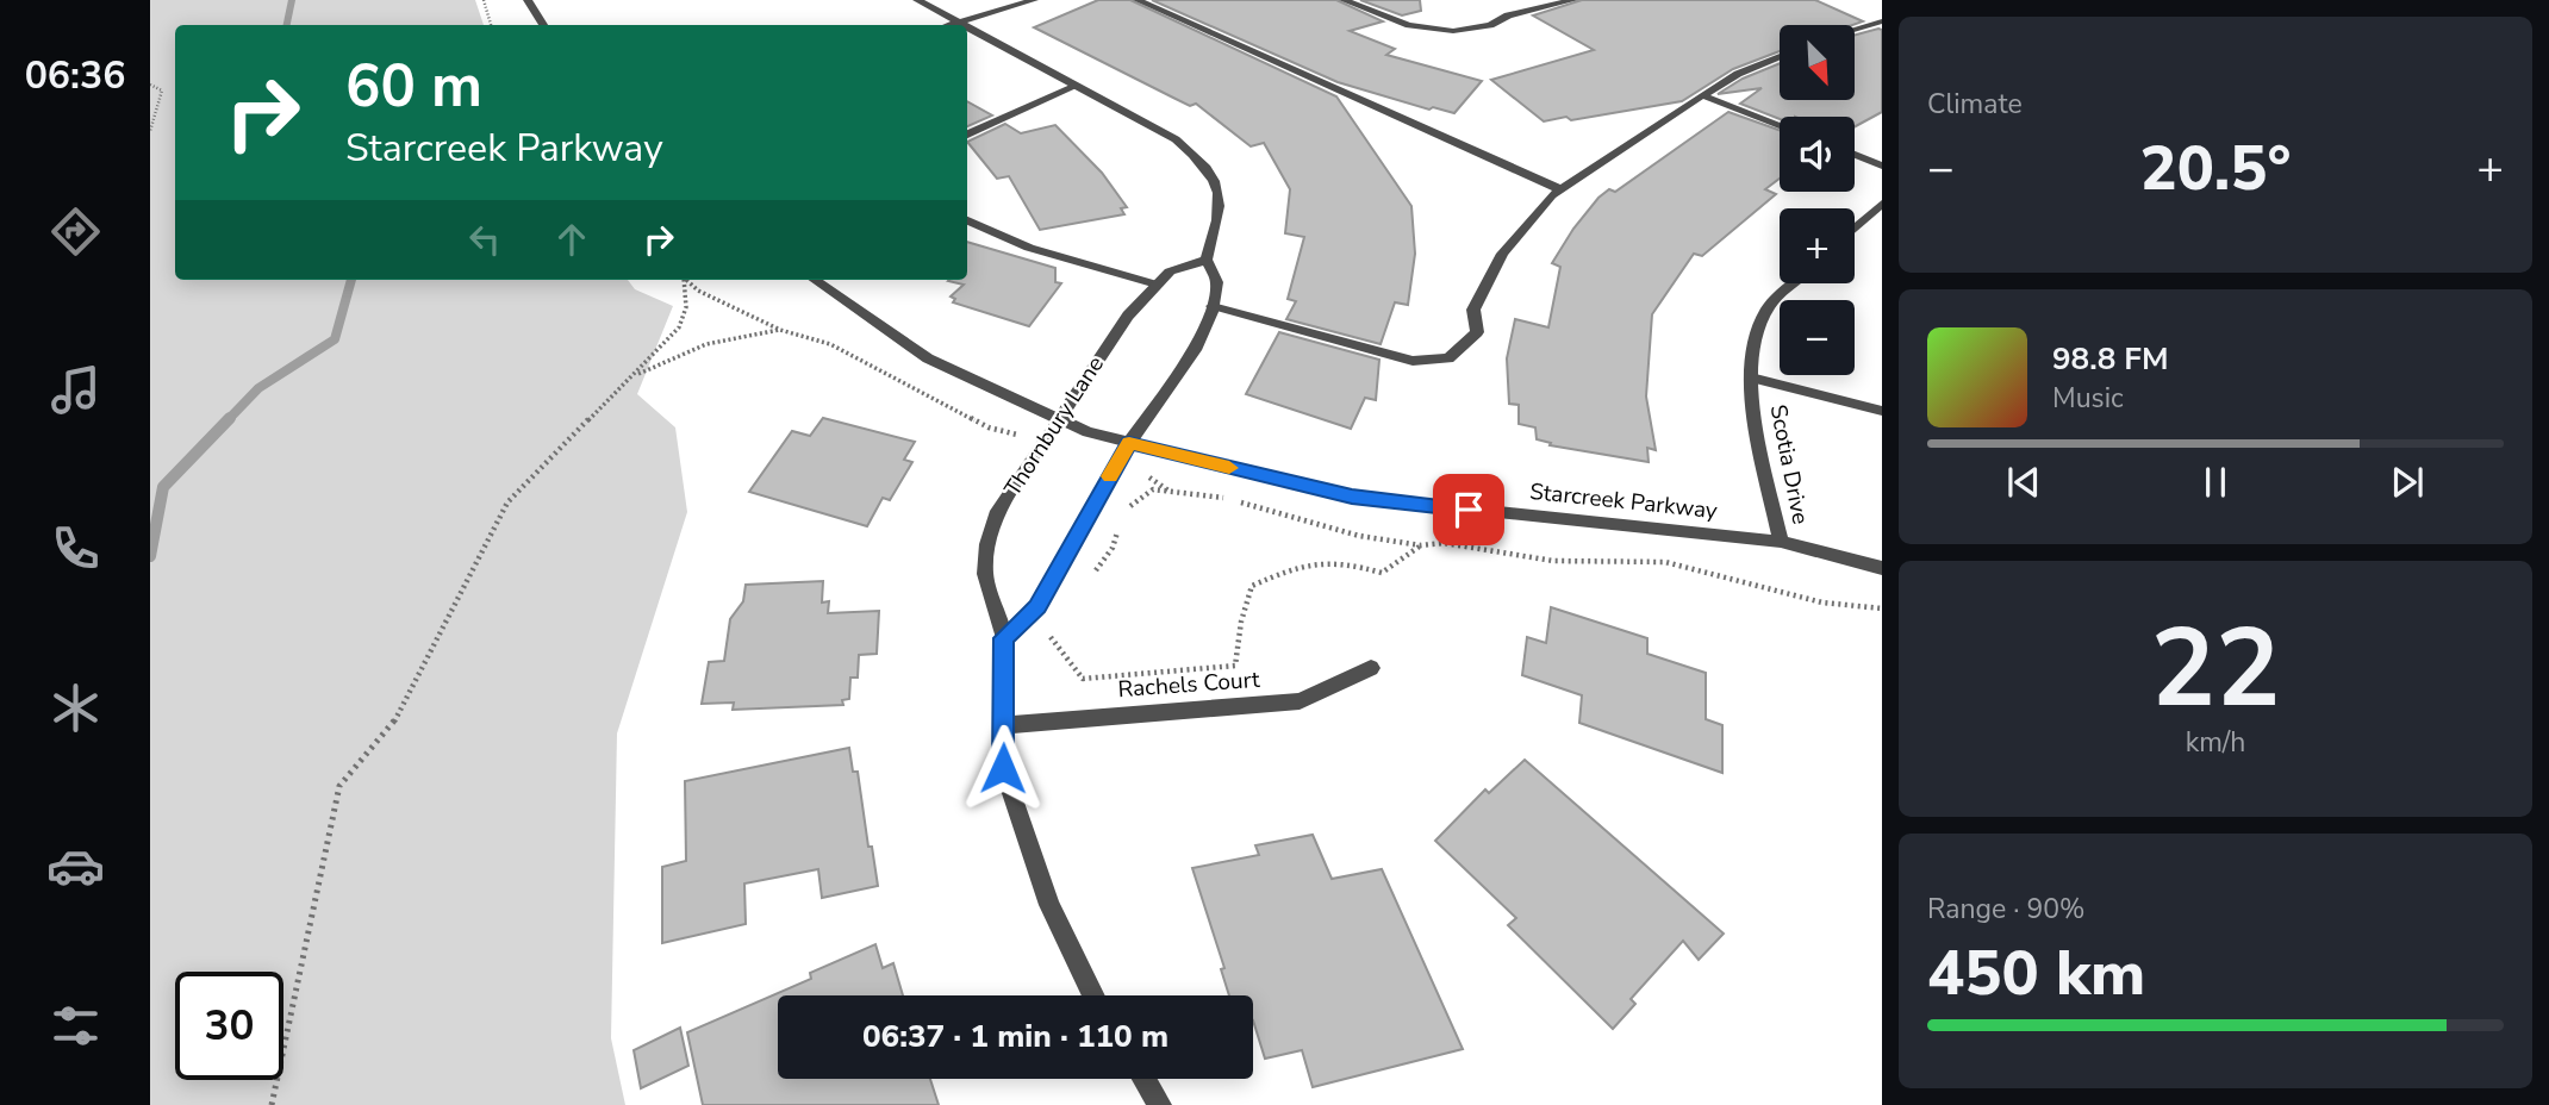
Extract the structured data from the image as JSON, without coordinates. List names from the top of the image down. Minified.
{"streets":{"street":["Thornbury Lane","Scotia Drive","Starcreek Parkway","Rachels Court"]},"crossings":[["Thornbury Lane","Starcreek Parkway"],["Thornbury Lane","Rachels Court"],["Scotia Drive","Starcreek Parkway"]],"north":"bottom right","page":{"tabs":"06:36","tile":["Climate",["22","km/h"],["Range · 90%","450 km"]],"map_buttons":["+","−"],"turn":["60 m","Starcreek Parkway"],"heat":["−","20.5°","+"],"song":["98.8 FM","Music"],"limit":"30","trip":"06:37 · 1 min · 110 m"}}
